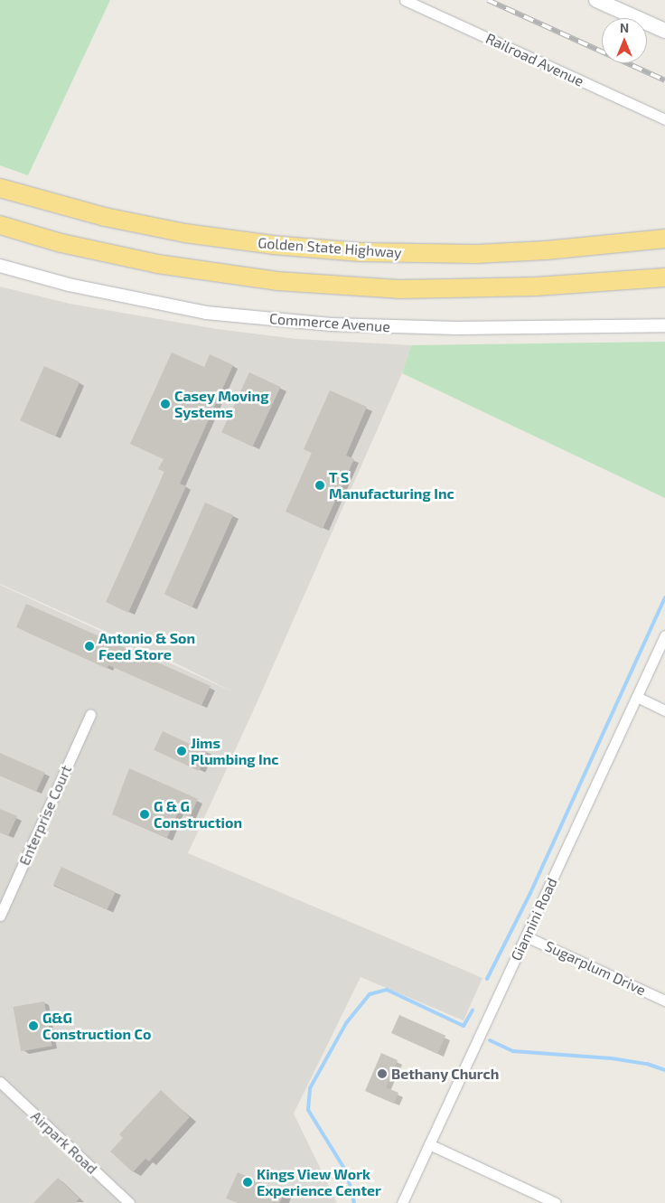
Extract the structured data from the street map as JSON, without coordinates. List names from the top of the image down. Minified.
{"streets":{"highway":["Golden State Highway"],"street":["Railroad Avenue","Commerce Avenue","Enterprise Court","Giannini Road","Sugarplum Drive","Airpark Road"]},"crossings":[["Giannini Road","Sugarplum Drive"]],"places":["Casey Moving Systems","T S Manufacturing Inc","Antonio & Son Feed Store","Jims Plumbing Inc","G & G Construction","G&G Construction Co","Bethany Church","Kings View Work Experience Center"],"north":"top"}
